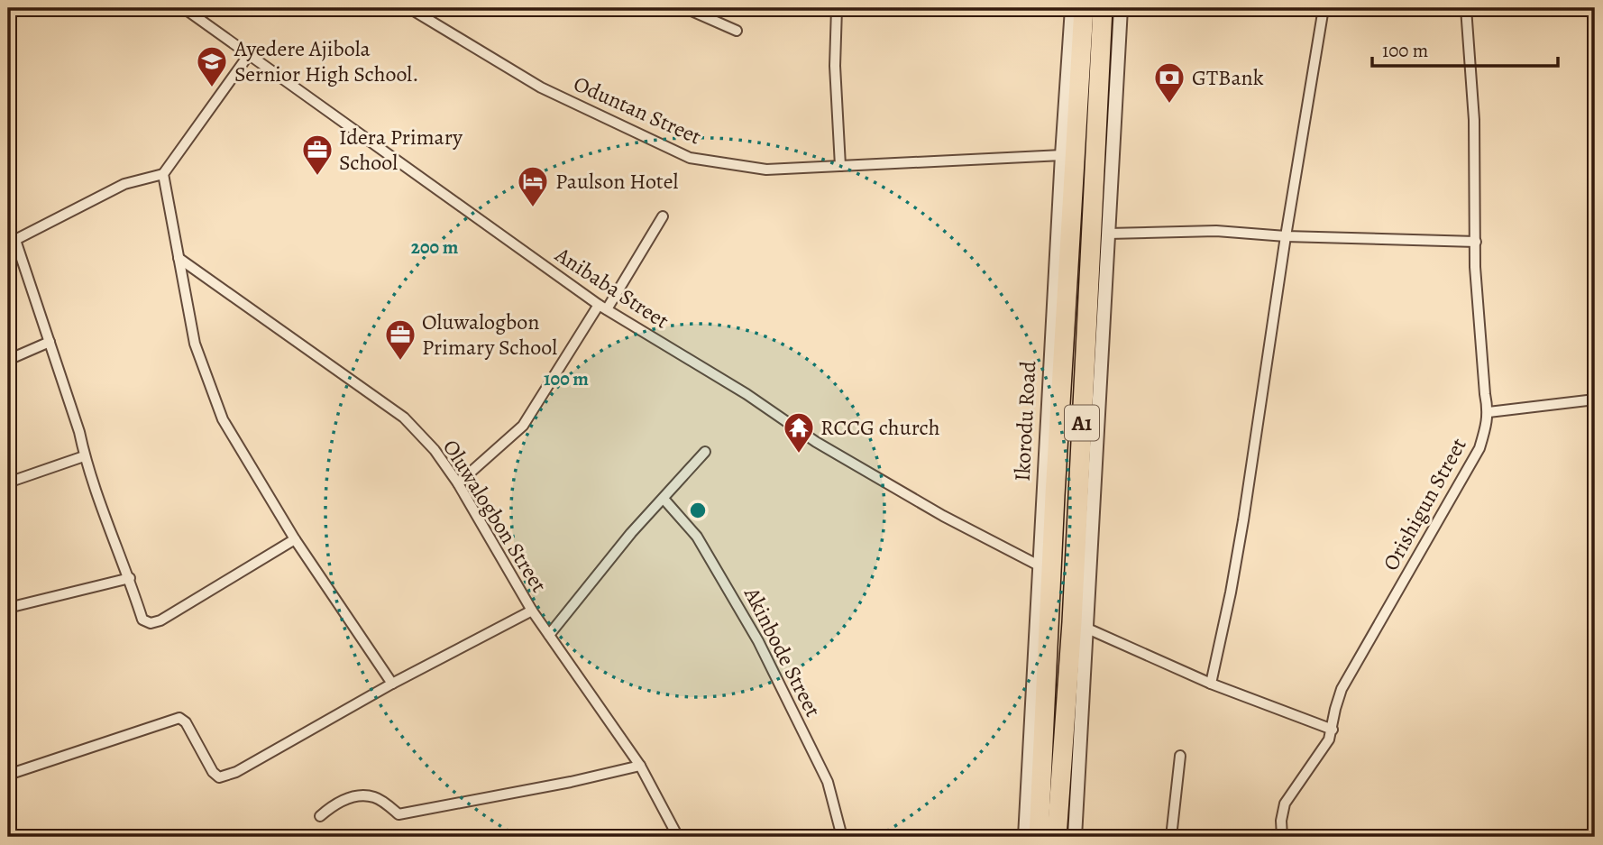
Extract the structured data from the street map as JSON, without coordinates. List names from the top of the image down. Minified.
{"streets":{"highway":["Ikorodu Road","A1"],"street":["Oduntan Street","Anibaba Street","Orishigun Street","Oluwalogbon Street","Akinbode Street"]},"crossings":[["Oduntan Street","Ikorodu Road"],["Anibaba Street","Ikorodu Road"]],"places":{"school or university":["Ayedere Ajibola Sernior High School."],"bank":["GTBank"],"office":["Idera Primary School","Oluwalogbon Primary School"],"hotel":["Paulson Hotel"],"temple":["RCCG church"]},"scale_bar":"100 m","rings":["200 m","100 m"]}
